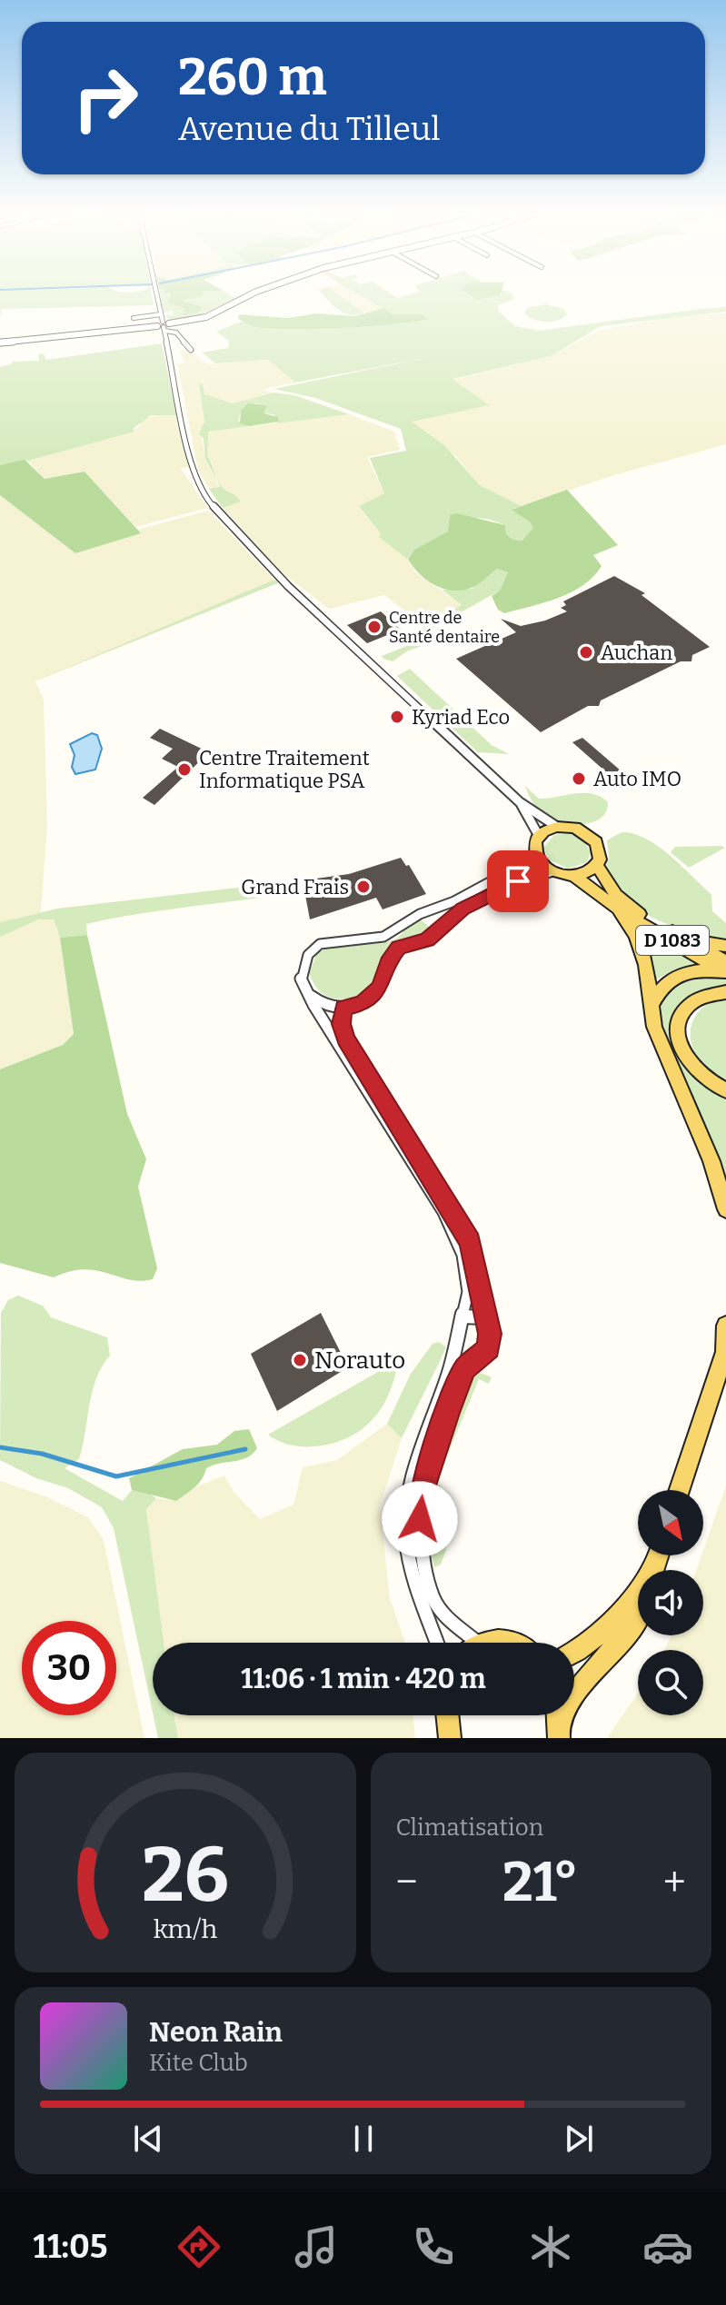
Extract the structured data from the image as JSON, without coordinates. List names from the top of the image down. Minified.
{"streets":{"main road":["D 1083"]},"places":["Centre de Santé dentaire","Auchan","Kyriad Eco","Centre Traitement Informatique PSA","Auto IMO","Grand Frais","Norauto"],"north":"bottom right","page":{"turn":["260 m","Avenue du Tilleul"],"limit":"30","trip":"11:06 · 1 min · 420 m","tile":"Climatisation","heat":["−","21°","+"],"song":["Neon Rain","Kite Club"],"tabs":"11:05","gauge":["26","km/h"]}}
